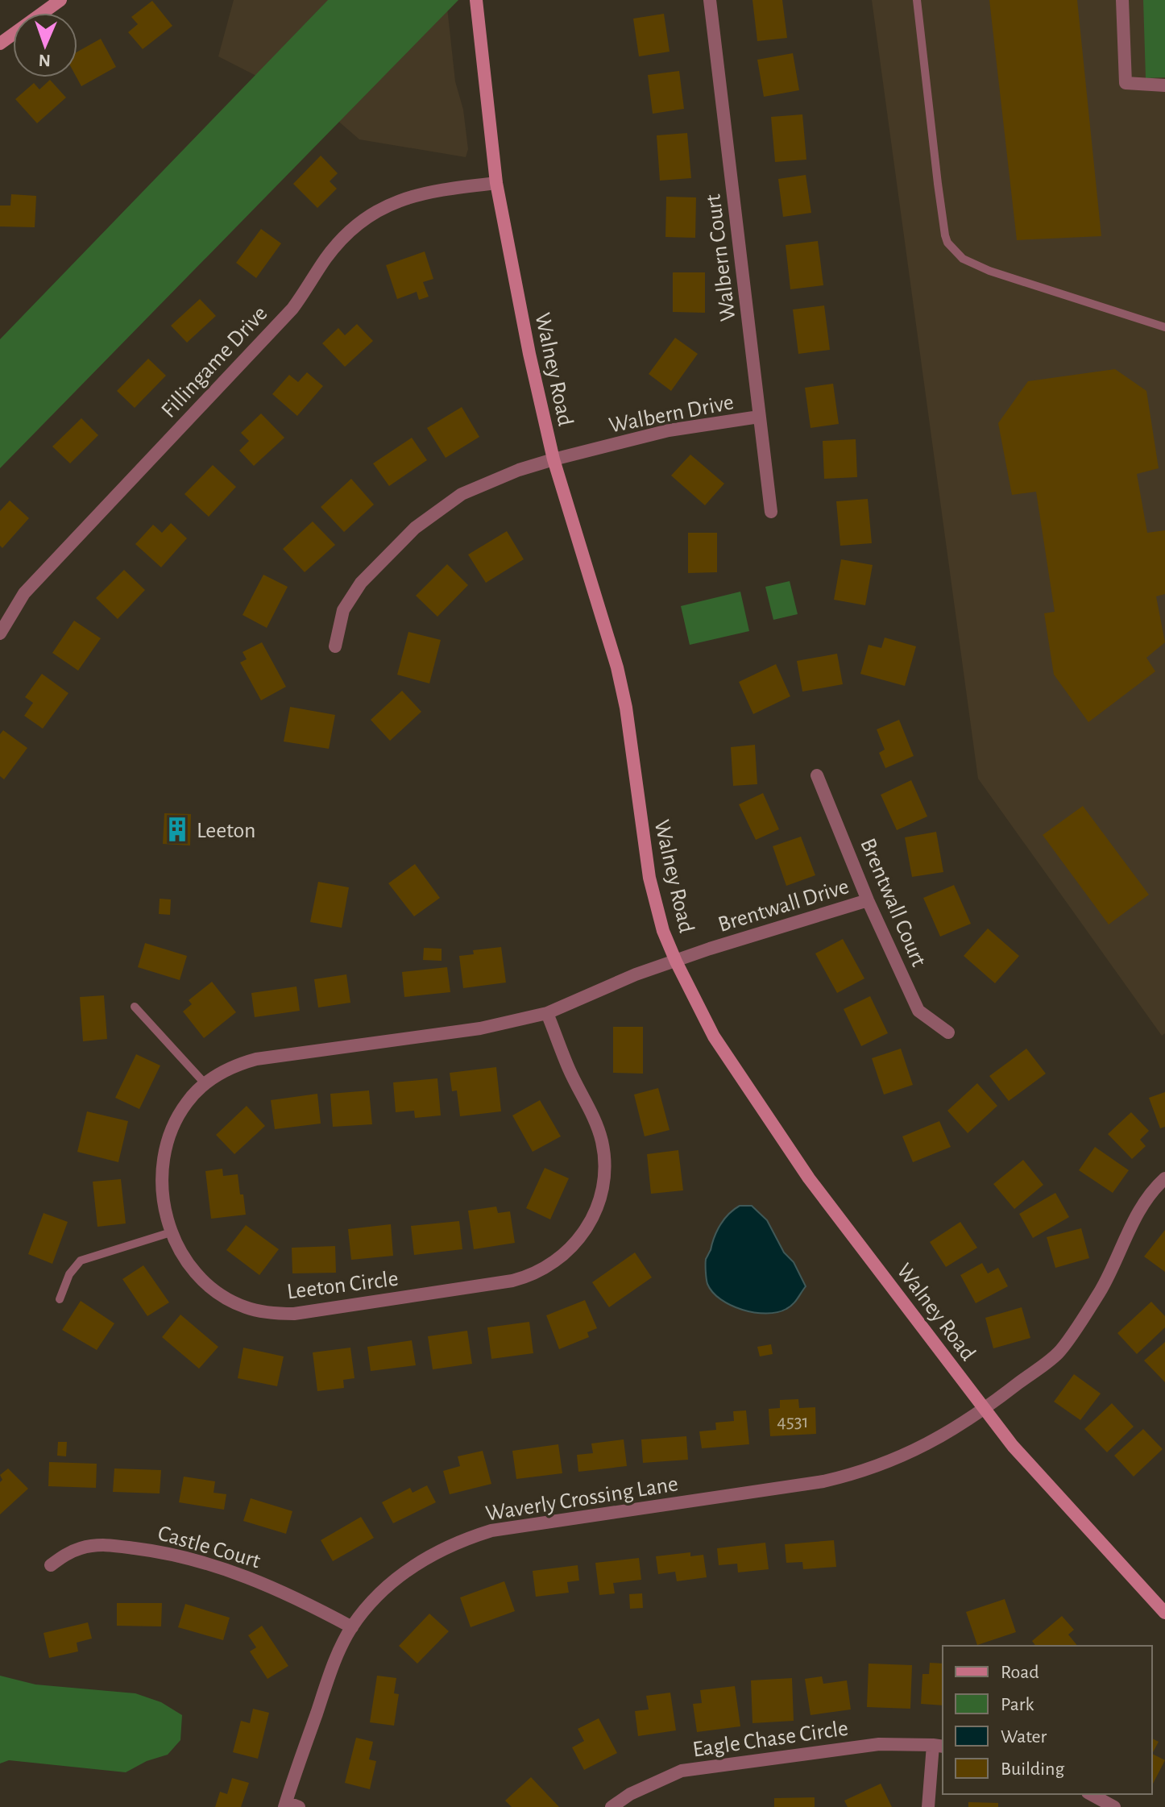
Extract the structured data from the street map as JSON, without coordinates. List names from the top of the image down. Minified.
{"streets":{"main road":["Walney Road"],"street":["Walbern Court","Fillingame Drive","Walbern Drive","Brentwall Court","Brentwall Drive","Leeton Circle","Waverly Crossing Lane","Castle Court","Eagle Chase Circle"]},"crossings":[["Walbern Court","Walbern Drive"],["Fillingame Drive","Walney Road"],["Walney Road","Walbern Drive"],["Walney Road","Brentwall Drive"],["Walney Road","Leeton Circle"],["Walney Road","Waverly Crossing Lane"],["Brentwall Court","Brentwall Drive"],["Brentwall Drive","Leeton Circle"],["Waverly Crossing Lane","Castle Court"]],"places":{"building":["Leeton"]},"house_numbers":["4531"],"legend":["Road","Park","Water","Building"],"north":"bottom"}
